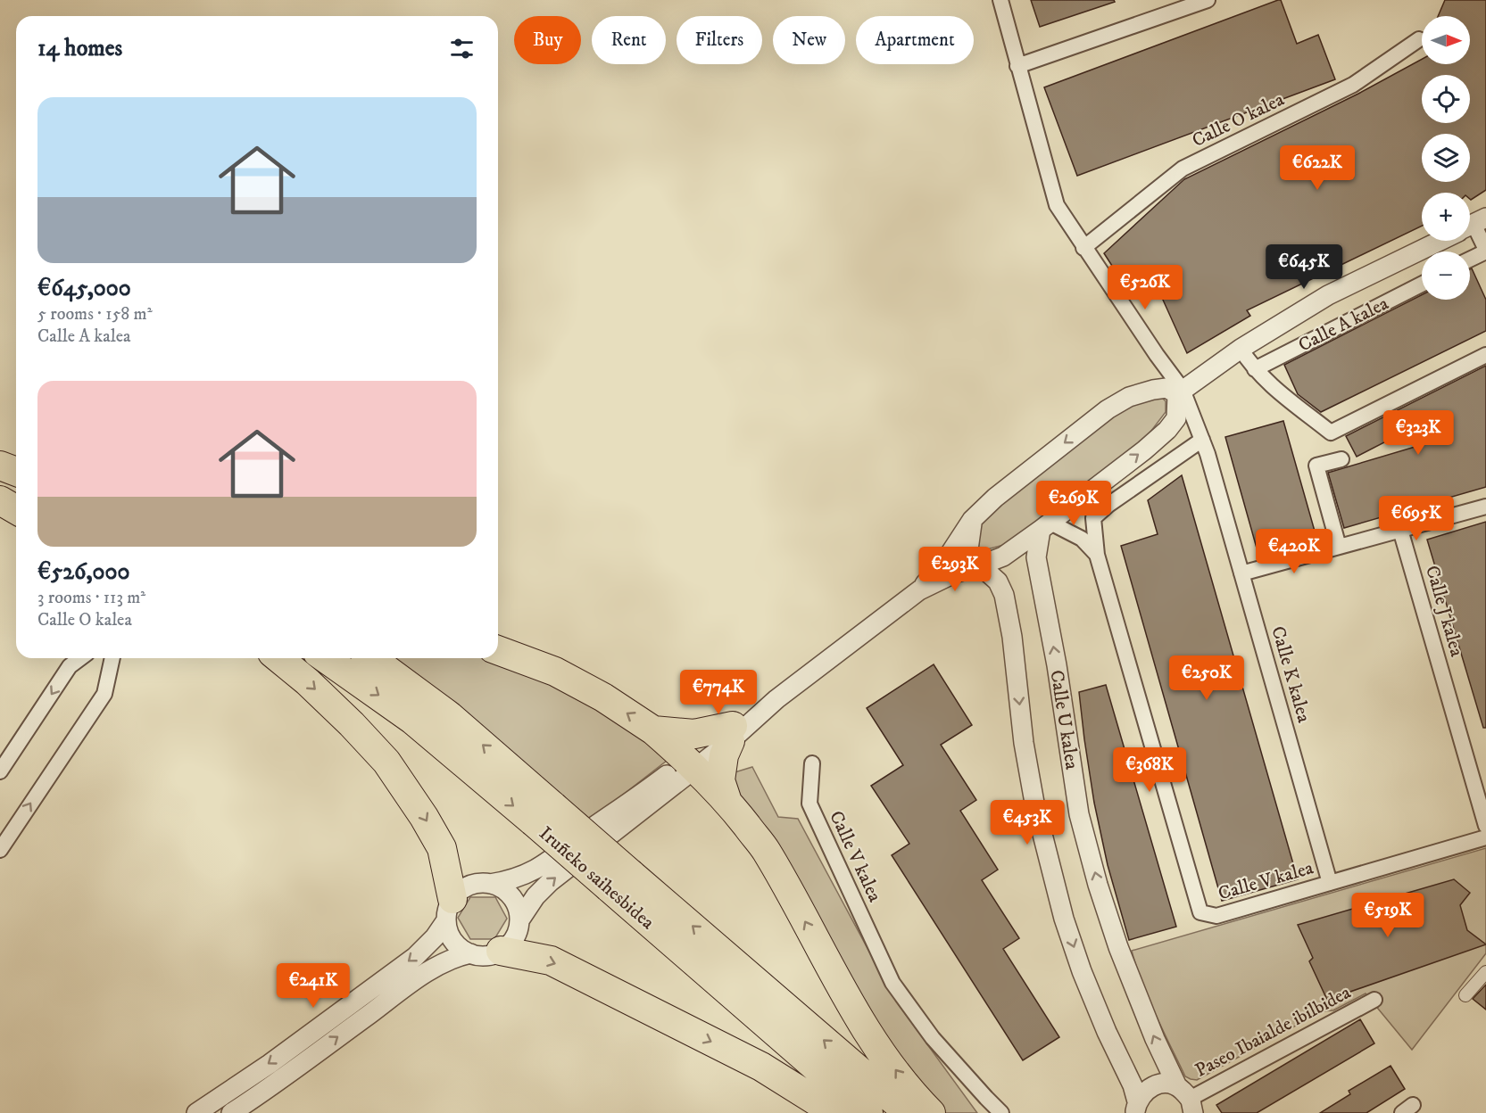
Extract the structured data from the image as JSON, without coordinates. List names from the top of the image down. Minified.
{"streets":{"highway":["Iruñeko saihesbidea"],"street":["Calle O kalea","Calle A kalea","Calle J kalea","Calle K kalea","Calle U kalea","Calle V kalea","Paseo Ibaialde ibilbidea"]},"crossings":[["Calle A kalea","Calle K kalea"],["Calle K kalea","Calle V kalea"],["Calle U kalea","Paseo Ibaialde ibilbidea"]],"north":"right","page":{"map_buttons":["+","−"],"chip":["Buy","Rent","Filters","New","Apartment"],"heading":"14 homes","list":[{"name":"€645,000","note":"5 rooms · 158 m² · Calle A kalea"},{"name":"€526,000","note":"3 rooms · 113 m² · Calle O kalea"}],"price":["€622K","€645K","€526K","€323K","€269K","€695K","€420K","€293K","€250K","€774K","€368K","€453K","€519K","€241K"]}}
